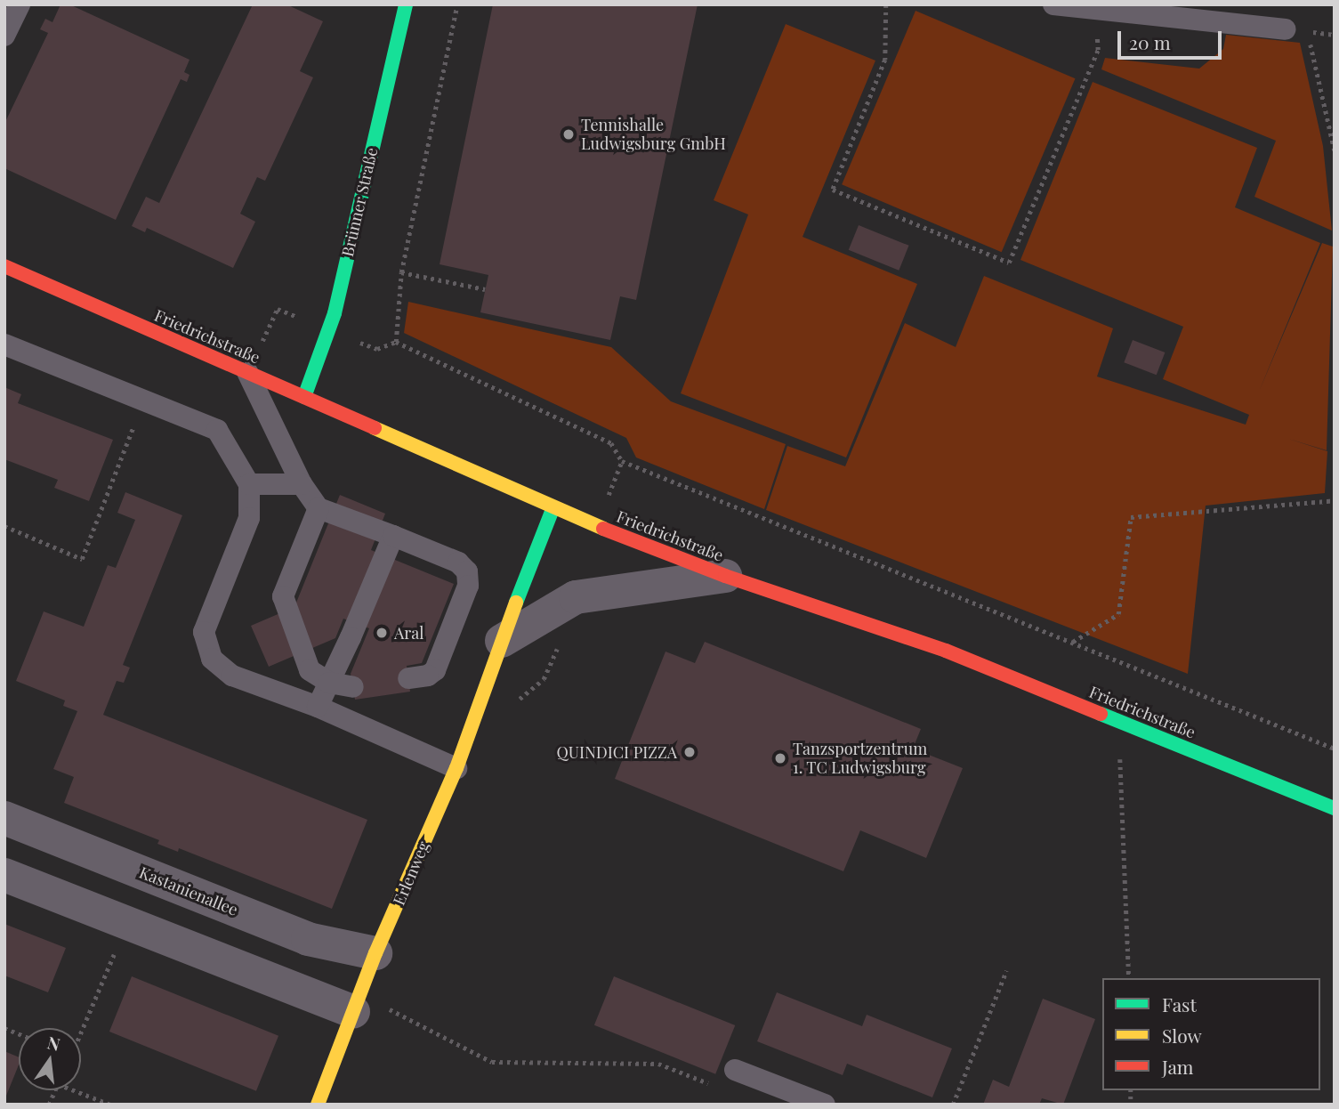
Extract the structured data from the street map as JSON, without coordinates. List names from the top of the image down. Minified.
{"streets":{"main road":["Brünner Straße","Friedrichstraße","Erlenweg"],"street":["Kastanienallee"]},"crossings":[["Brünner Straße","Friedrichstraße"],["Friedrichstraße","Erlenweg"],["Erlenweg","Kastanienallee"]],"places":["Tennishalle Ludwigsburg GmbH","Aral","QUINDICI PIZZA","Tanzsportzentrum 1. TC Ludwigsburg"],"legend":["Fast","Slow","Jam"],"scale_bar":"20 m","north":"top"}
